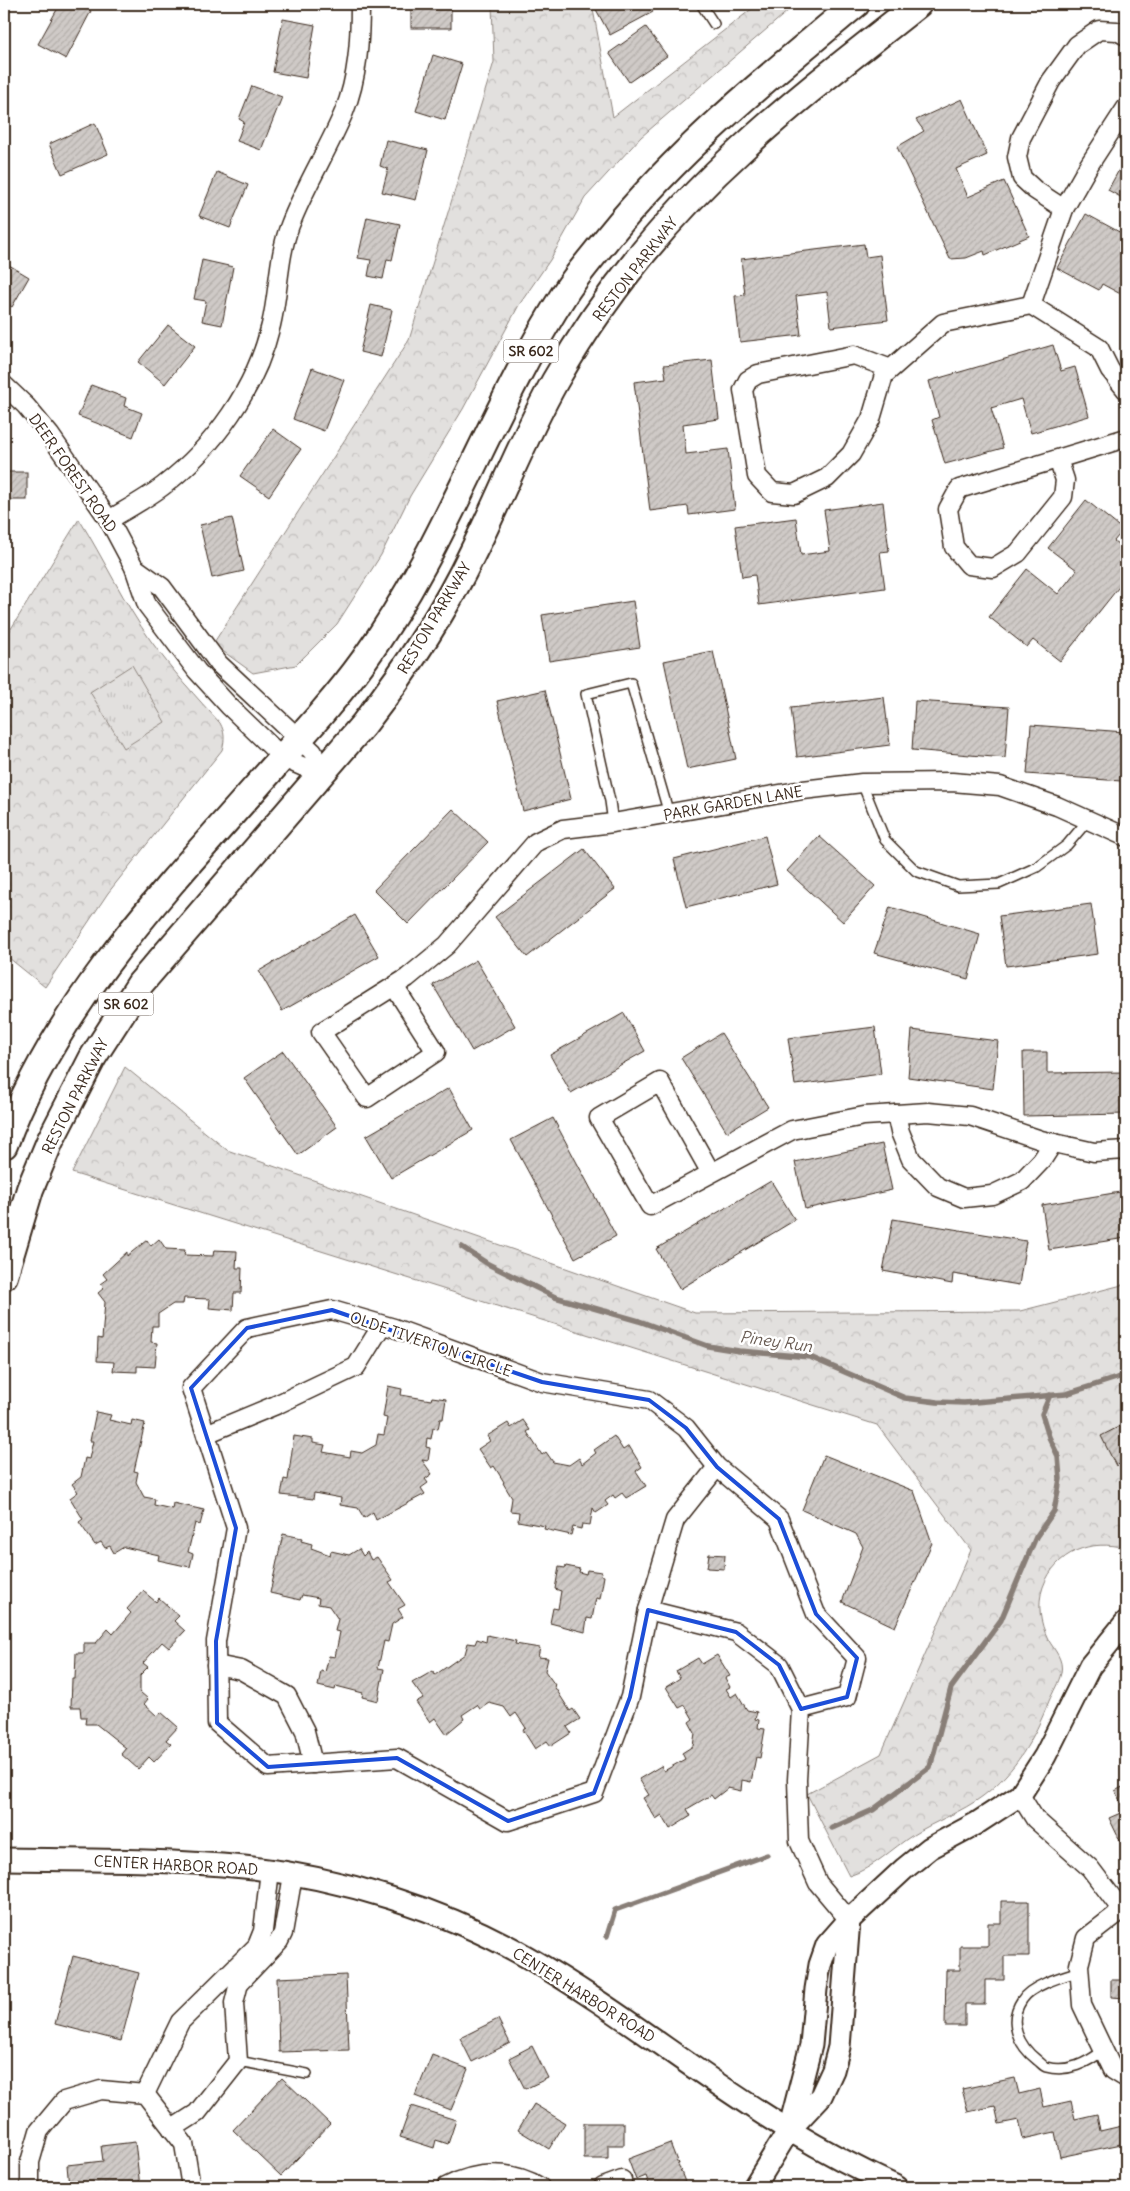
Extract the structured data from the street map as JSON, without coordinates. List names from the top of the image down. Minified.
{"streets":{"main road":["RESTON PARKWAY","SR 602"],"street":["DEER FOREST ROAD","PARK GARDEN LANE","OLDE TIVERTON CIRCLE","CENTER HARBOR ROAD"]},"crossings":[["RESTON PARKWAY","DEER FOREST ROAD"],["SR 602","DEER FOREST ROAD"]],"water":["Piney Run"]}
